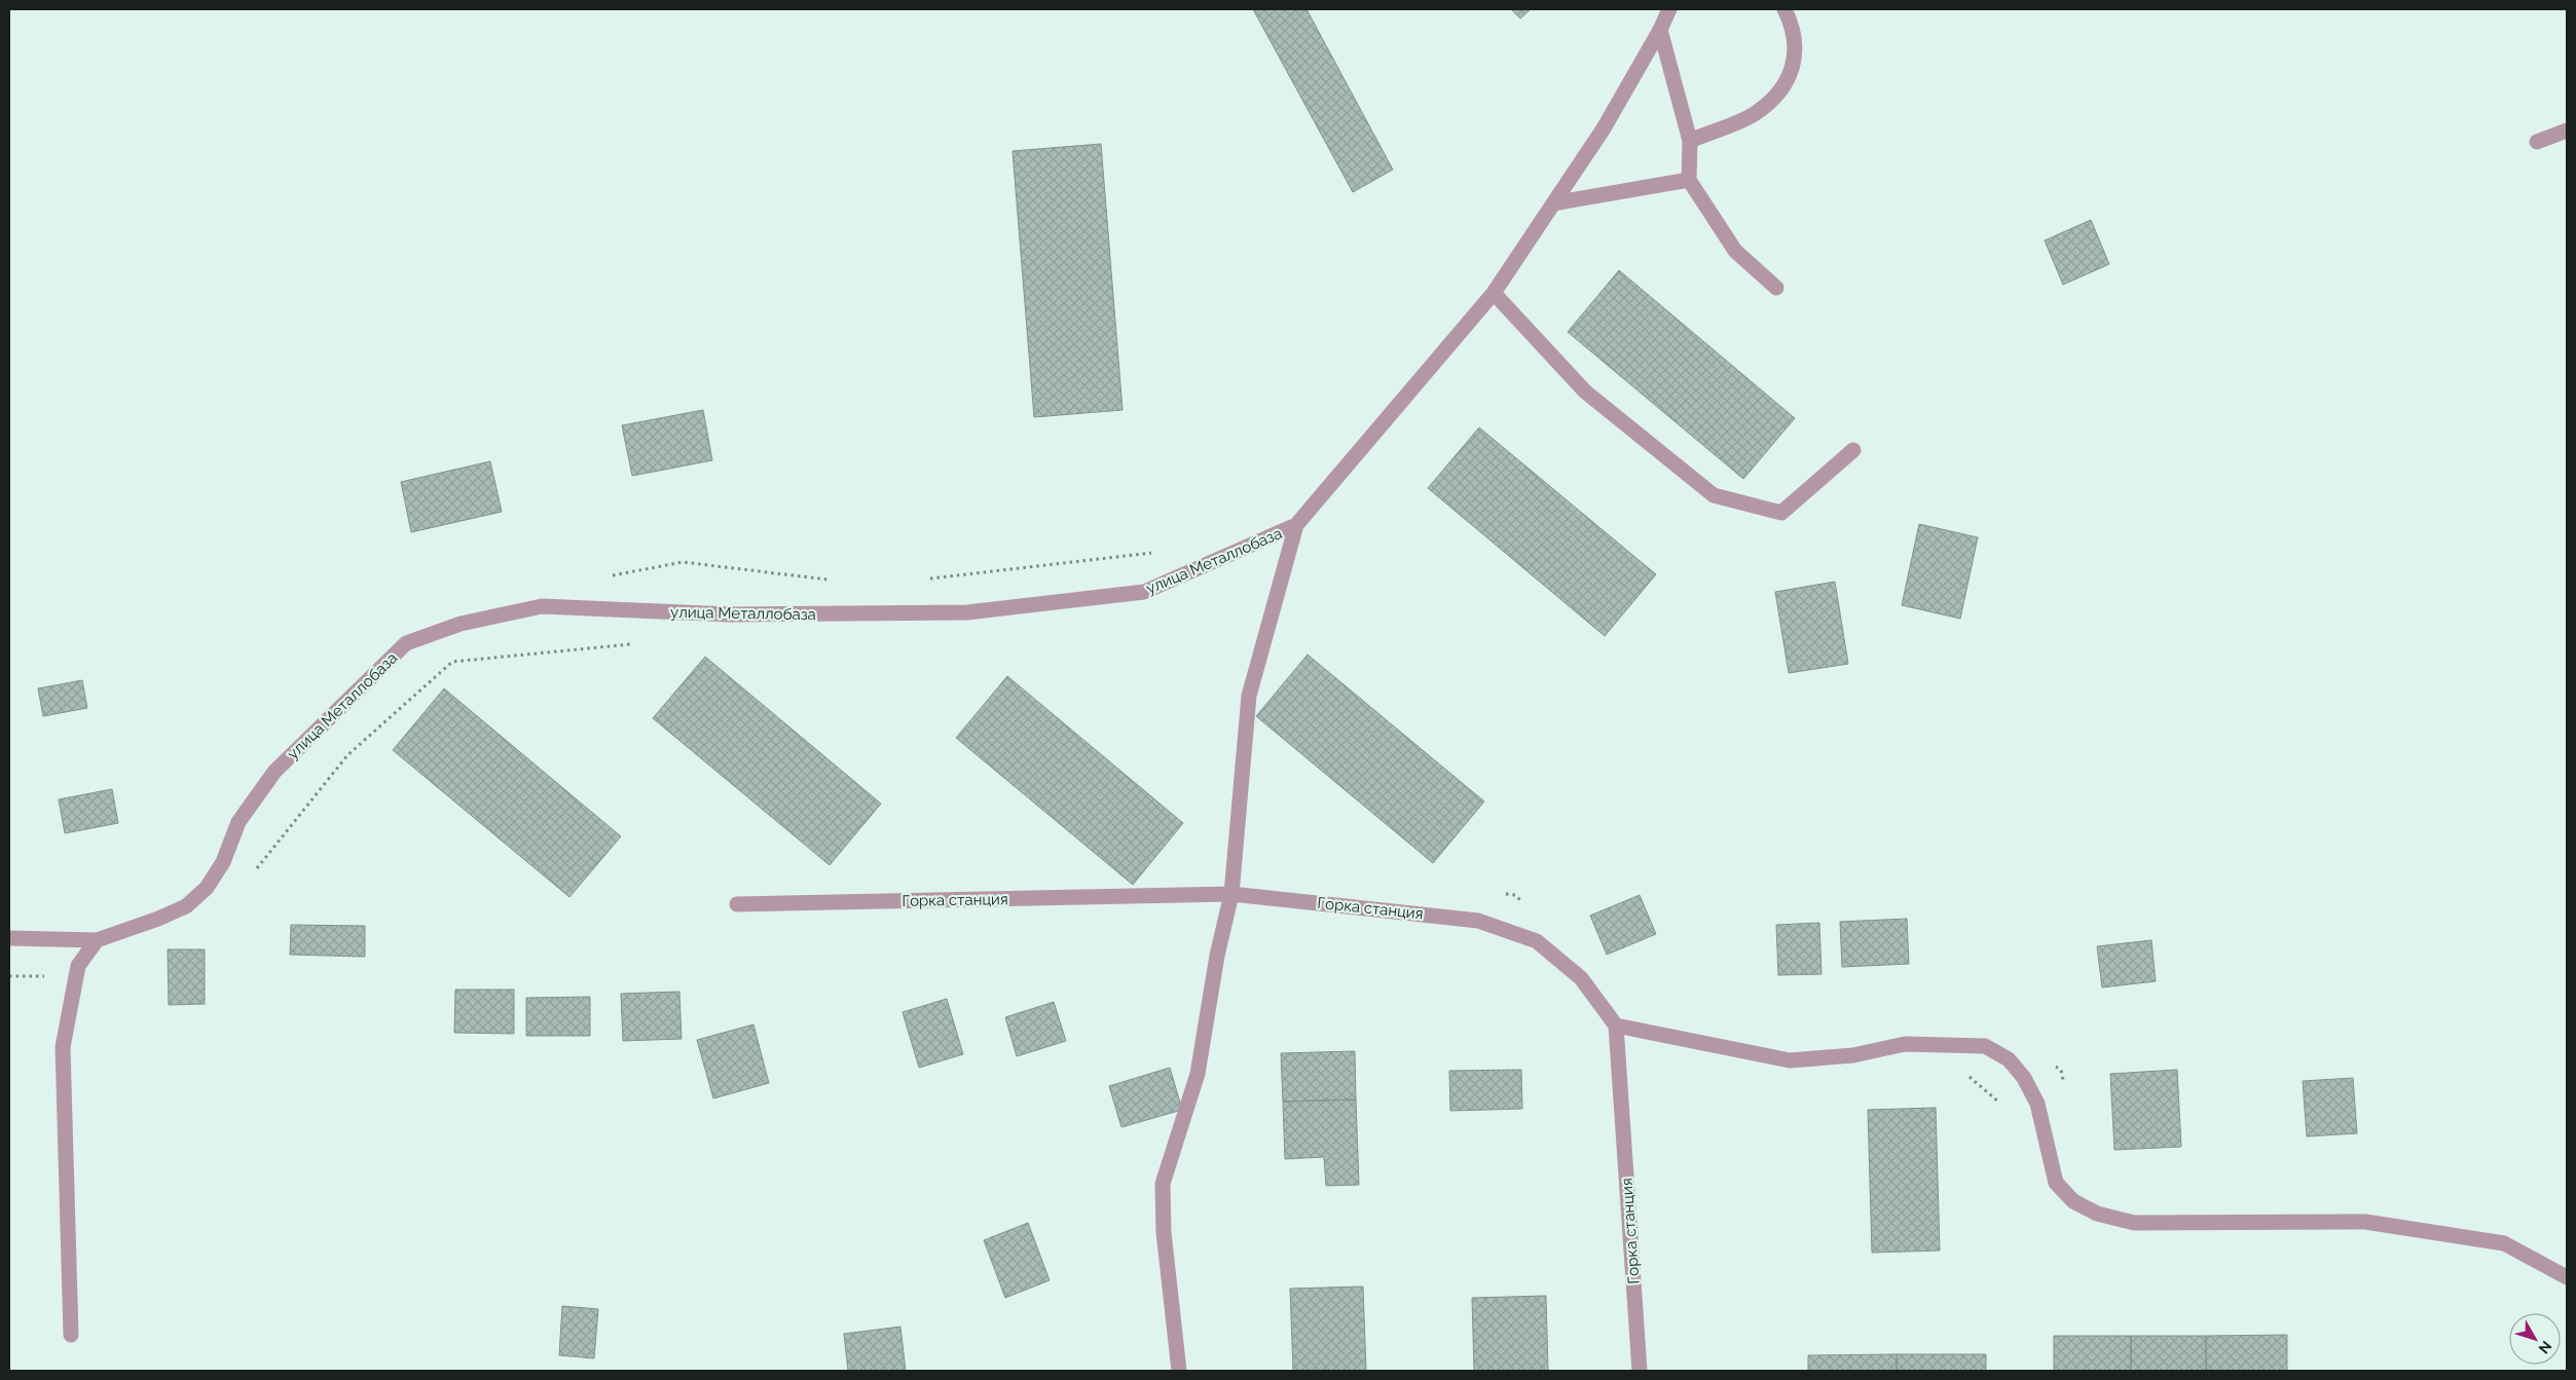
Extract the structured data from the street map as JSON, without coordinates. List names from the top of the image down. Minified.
{"streets":{"street":["улица Металлобаза","Горка станция"]},"north":"bottom right"}
